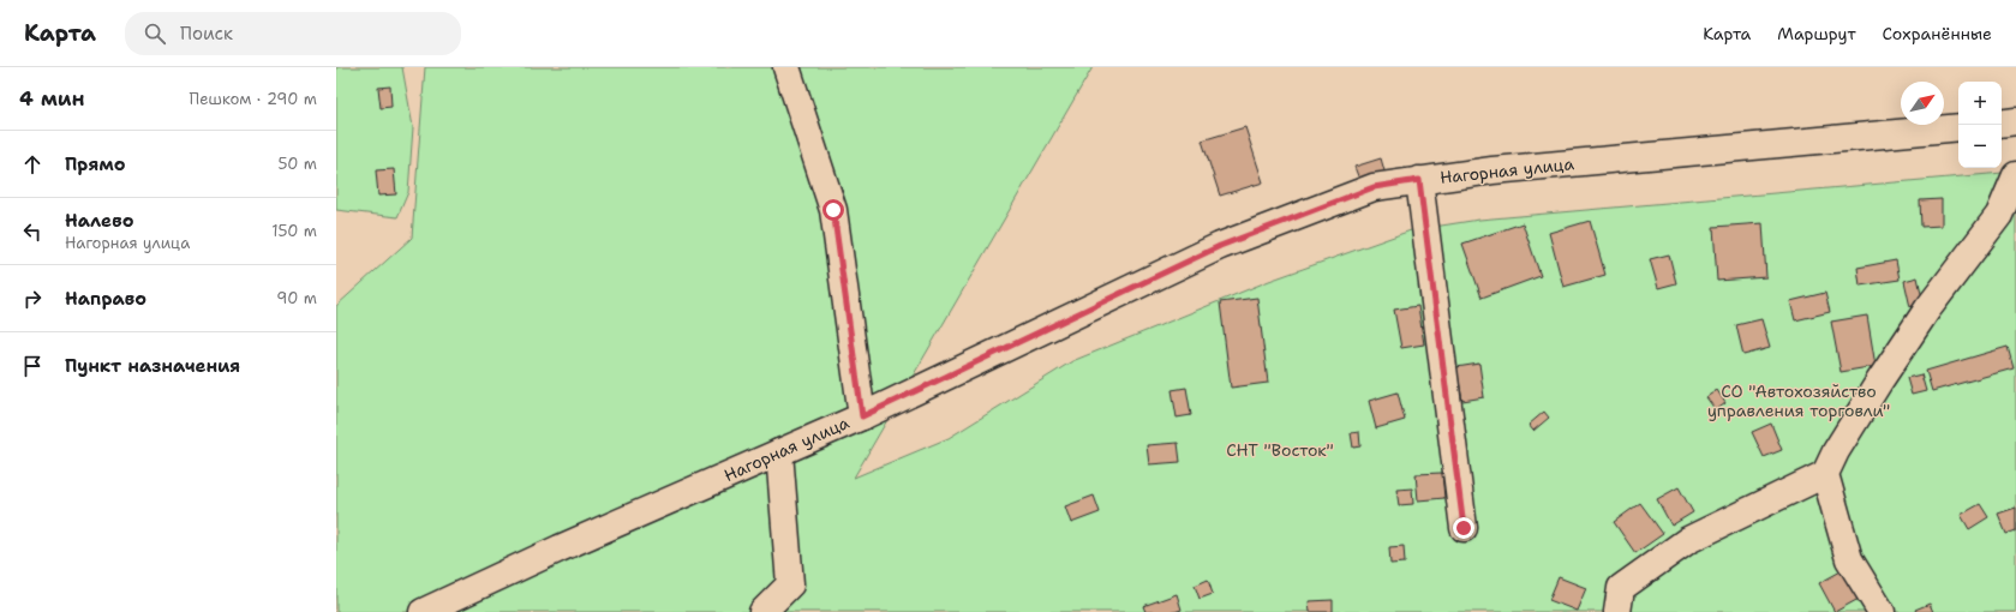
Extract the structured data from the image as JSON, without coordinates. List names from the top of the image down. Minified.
{"streets":{"street":["Нагорная улица"]},"parks":["СО \"Автохозяйство управления торговли\"","СНТ \"Восток\""],"north":"top right","page":{"header":"Карта","search":"Поиск","nav":["Карта","Маршрут","Сохранённые"],"heading":["4 мин","Пешком · 290 m"],"map_buttons":["+","−"],"list":[["Прямо","50 m"],["Налево","Нагорная улица","150 m"],["Направо","90 m"],"Пункт назначения"]}}
